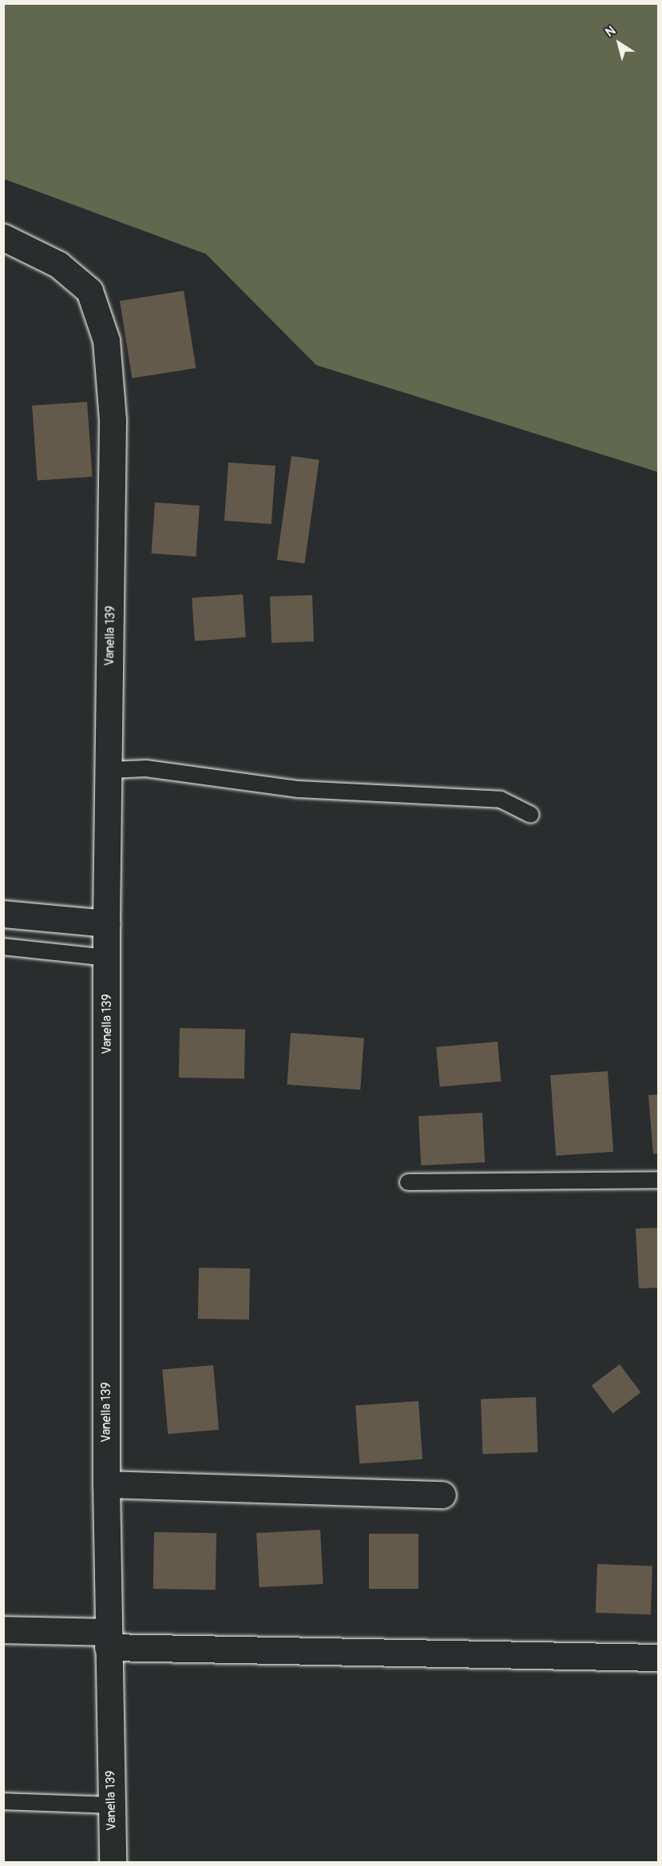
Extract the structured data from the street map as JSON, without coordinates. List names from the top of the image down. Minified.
{"streets":{"street":["Vanella 139"]},"north":"top left"}
